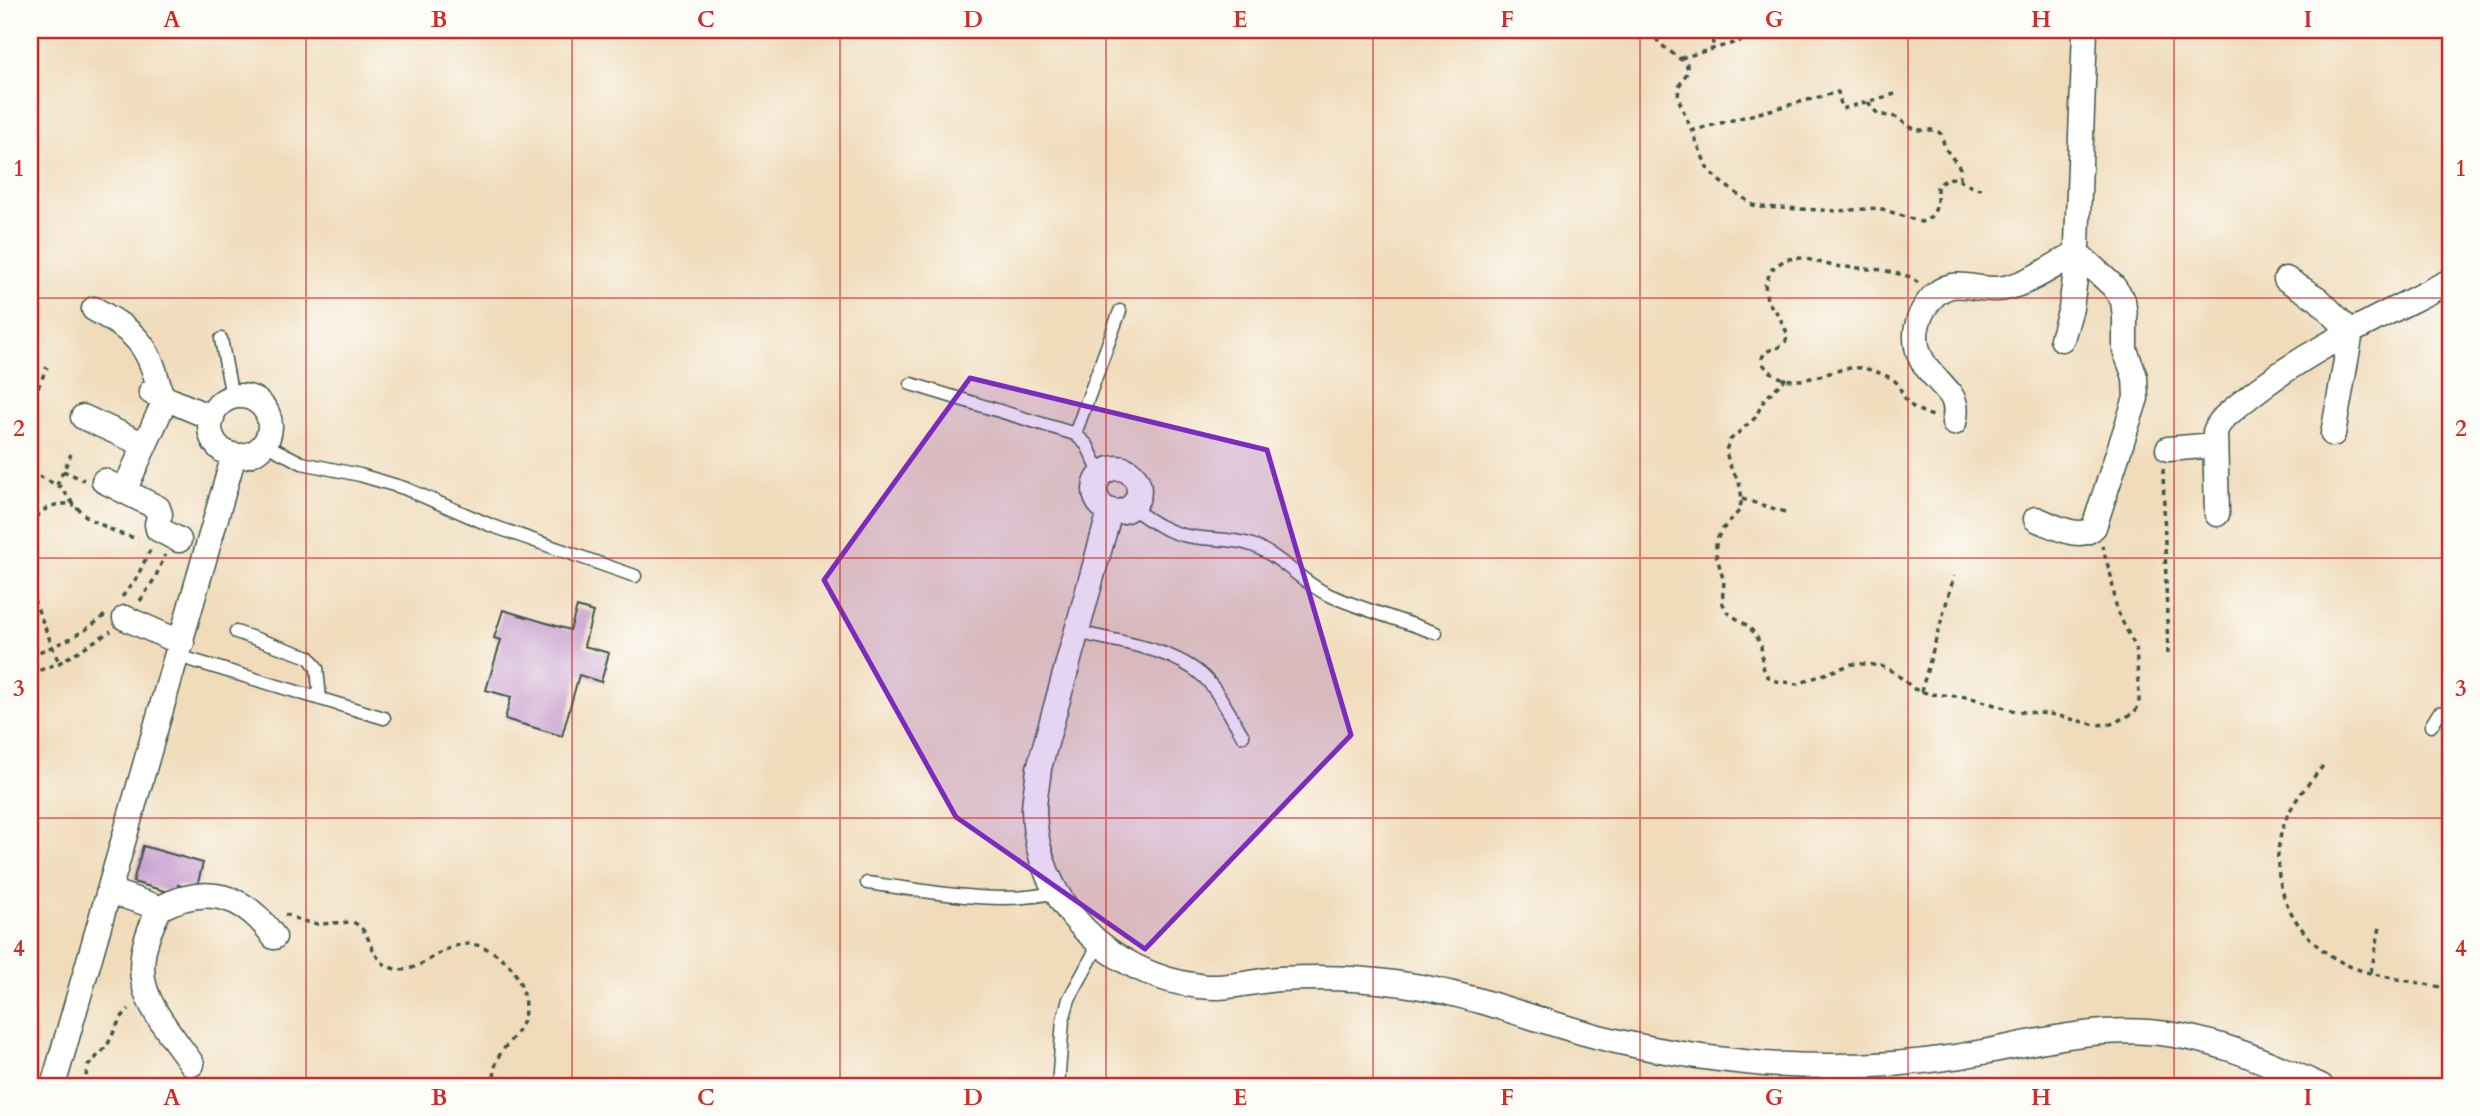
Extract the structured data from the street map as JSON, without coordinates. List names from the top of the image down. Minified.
{"grid":{"columns":["A","B","C","D","E","F","G","H","I"],"rows":["1","2","3","4"]}}
